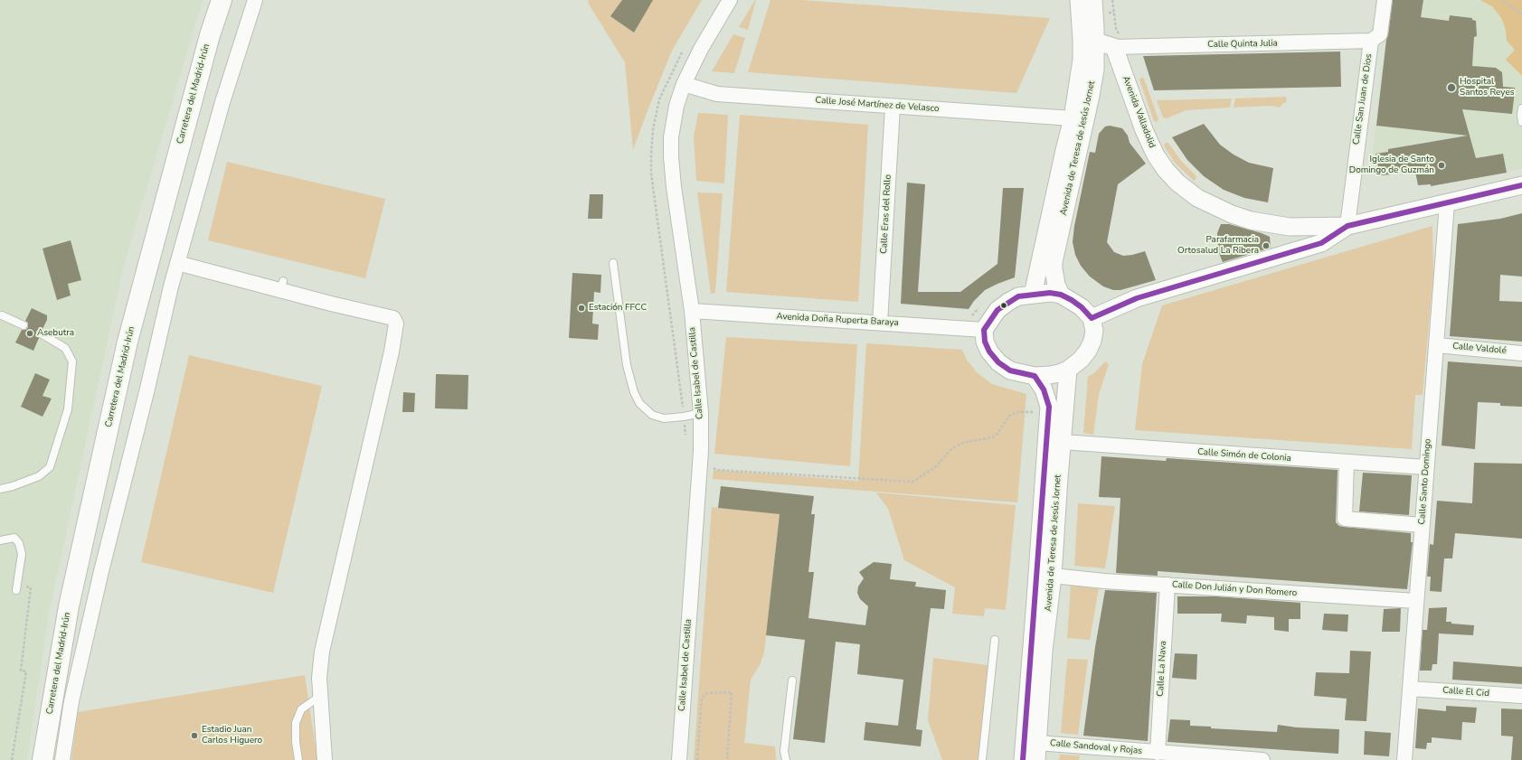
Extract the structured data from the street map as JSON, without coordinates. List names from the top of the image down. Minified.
{"streets":{"highway":["Carretera del Madrid-Irún"],"street":["Calle Quinta Julia","Calle San Juan de Dios","Calle José Martínez de Velasco","Avenida Valladolid","Avenida de Teresa de Jesús Jornet","Calle Eras del Rollo","Avenida Doña Ruperta Baraya","Calle Valdolé","Calle Isabel de Castilla","Calle Simón de Colonia","Calle Santo Domingo","Calle Don Julián y Don Romero","Calle La Nava","Calle El Cid","Calle Sandoval y Rojas"]},"crossings":[["Calle Quinta Julia","Calle San Juan de Dios"],["Calle Quinta Julia","Avenida Valladolid"],["Calle San Juan de Dios","Avenida Valladolid"],["Calle José Martínez de Velasco","Avenida de Teresa de Jesús Jornet"],["Calle José Martínez de Velasco","Calle Eras del Rollo"],["Calle José Martínez de Velasco","Calle Isabel de Castilla"],["Avenida de Teresa de Jesús Jornet","Avenida Doña Ruperta Baraya"],["Avenida de Teresa de Jesús Jornet","Calle Simón de Colonia"],["Avenida de Teresa de Jesús Jornet","Calle Don Julián y Don Romero"],["Avenida de Teresa de Jesús Jornet","Calle Sandoval y Rojas"],["Calle Eras del Rollo","Avenida Doña Ruperta Baraya"],["Avenida Doña Ruperta Baraya","Calle Isabel de Castilla"],["Calle Valdolé","Calle Santo Domingo"],["Calle Simón de Colonia","Calle Santo Domingo"],["Calle Santo Domingo","Calle Don Julián y Don Romero"],["Calle Santo Domingo","Calle El Cid"],["Calle Don Julián y Don Romero","Calle La Nava"],["Calle La Nava","Calle Sandoval y Rojas"]],"places":["Hospital Santos Reyes","Iglesia de Santo Domingo de Guzmán","Parafarmacia Ortosalud La Ribera","Estación FFCC","Asebutra","Estadio Juan Carlos Higuero"]}
